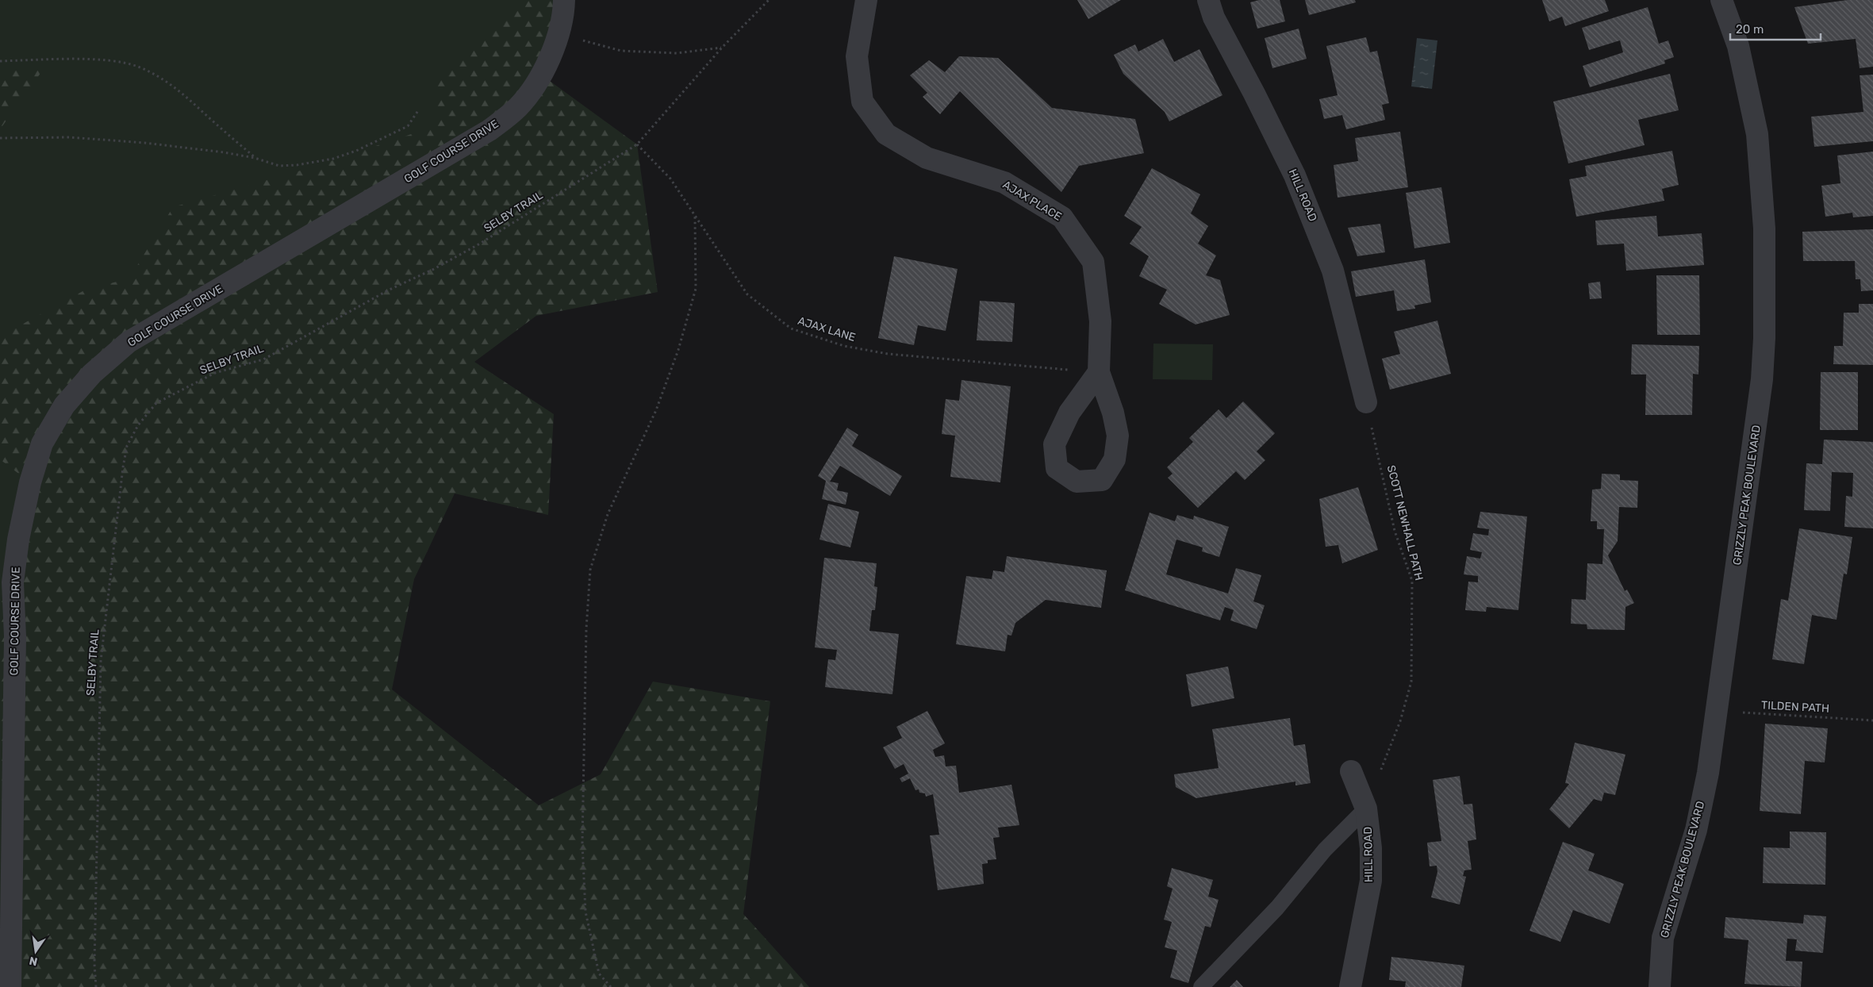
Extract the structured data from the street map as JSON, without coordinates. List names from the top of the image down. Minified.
{"streets":{"street":["GOLF COURSE DRIVE","HILL ROAD","AJAX PLACE","GRIZZLY PEAK BOULEVARD"],"path":["SELBY TRAIL","AJAX LANE","SCOTT NEWHALL PATH","TILDEN PATH"]},"crossings":[["HILL ROAD","SCOTT NEWHALL PATH"],["AJAX PLACE","AJAX LANE"],["SELBY TRAIL","AJAX LANE"],["GRIZZLY PEAK BOULEVARD","TILDEN PATH"]],"scale_bar":"20 m","north":"bottom"}
